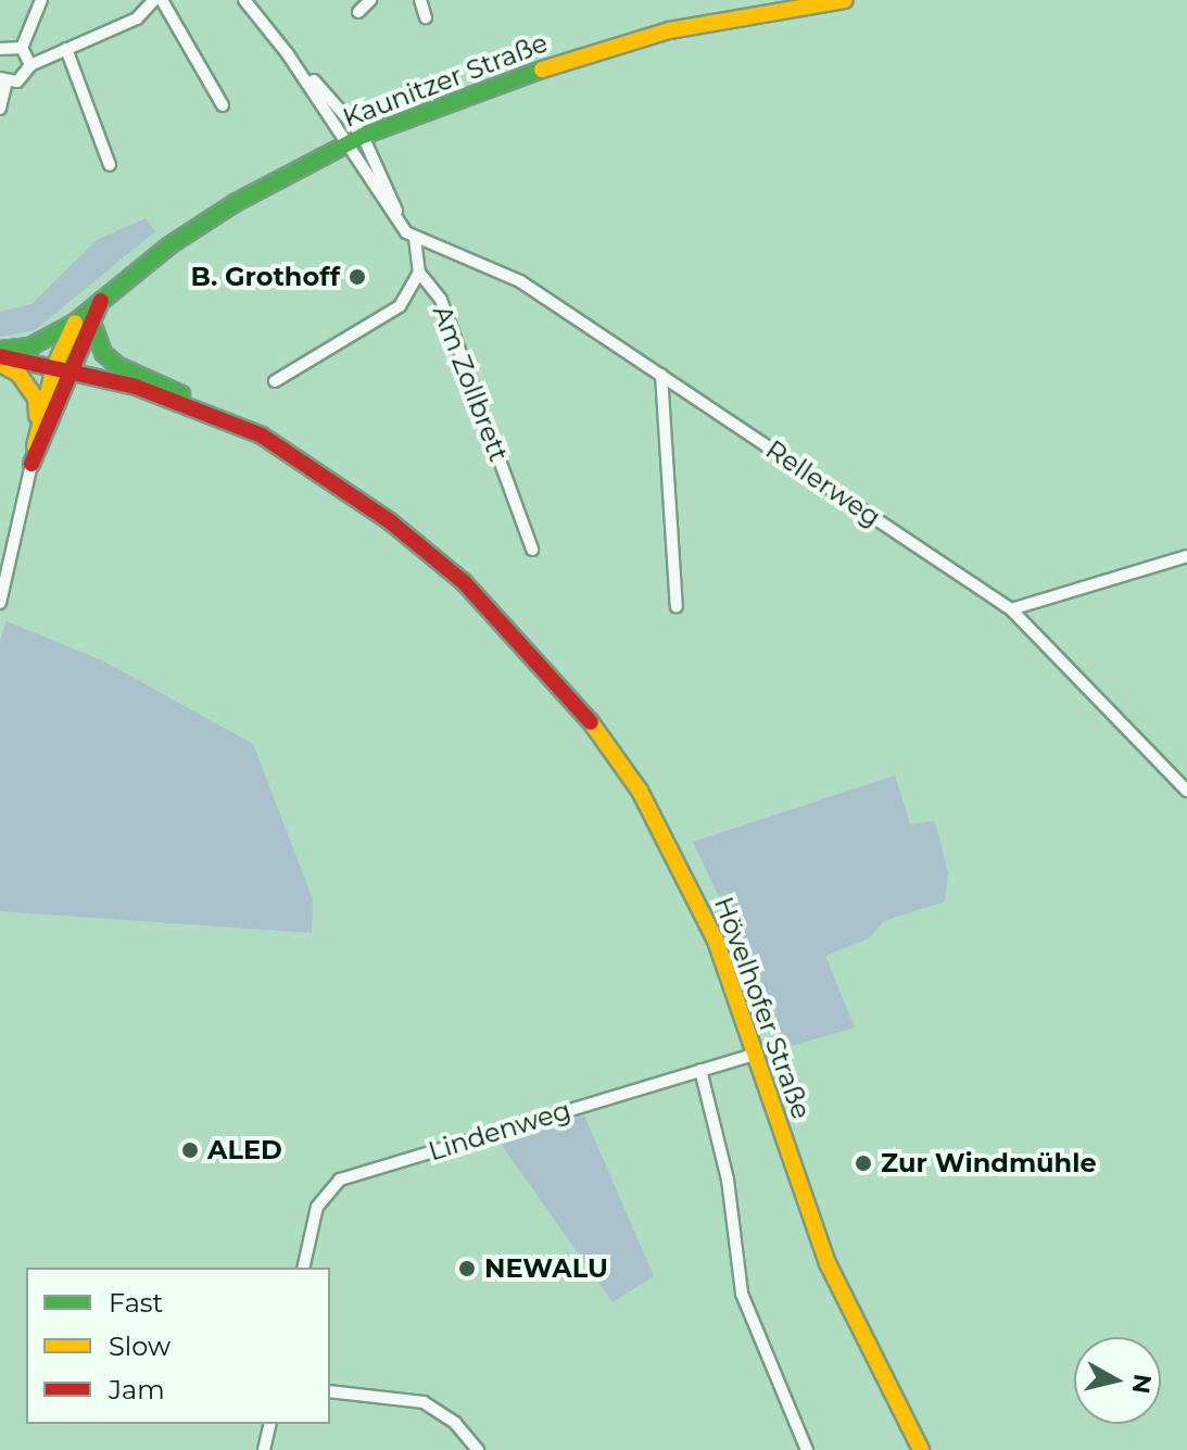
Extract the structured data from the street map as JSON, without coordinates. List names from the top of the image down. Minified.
{"streets":{"main road":["Kaunitzer Straße","Hövelhofer Straße"],"street":["Am Zollbrett","Rellerweg","Lindenweg"]},"crossings":[["Am Zollbrett","Rellerweg"],["Hövelhofer Straße","Lindenweg"]],"places":["B. Grothoff","ALED","Zur Windmühle","NEWALU"],"legend":["Fast","Slow","Jam"],"north":"right"}
